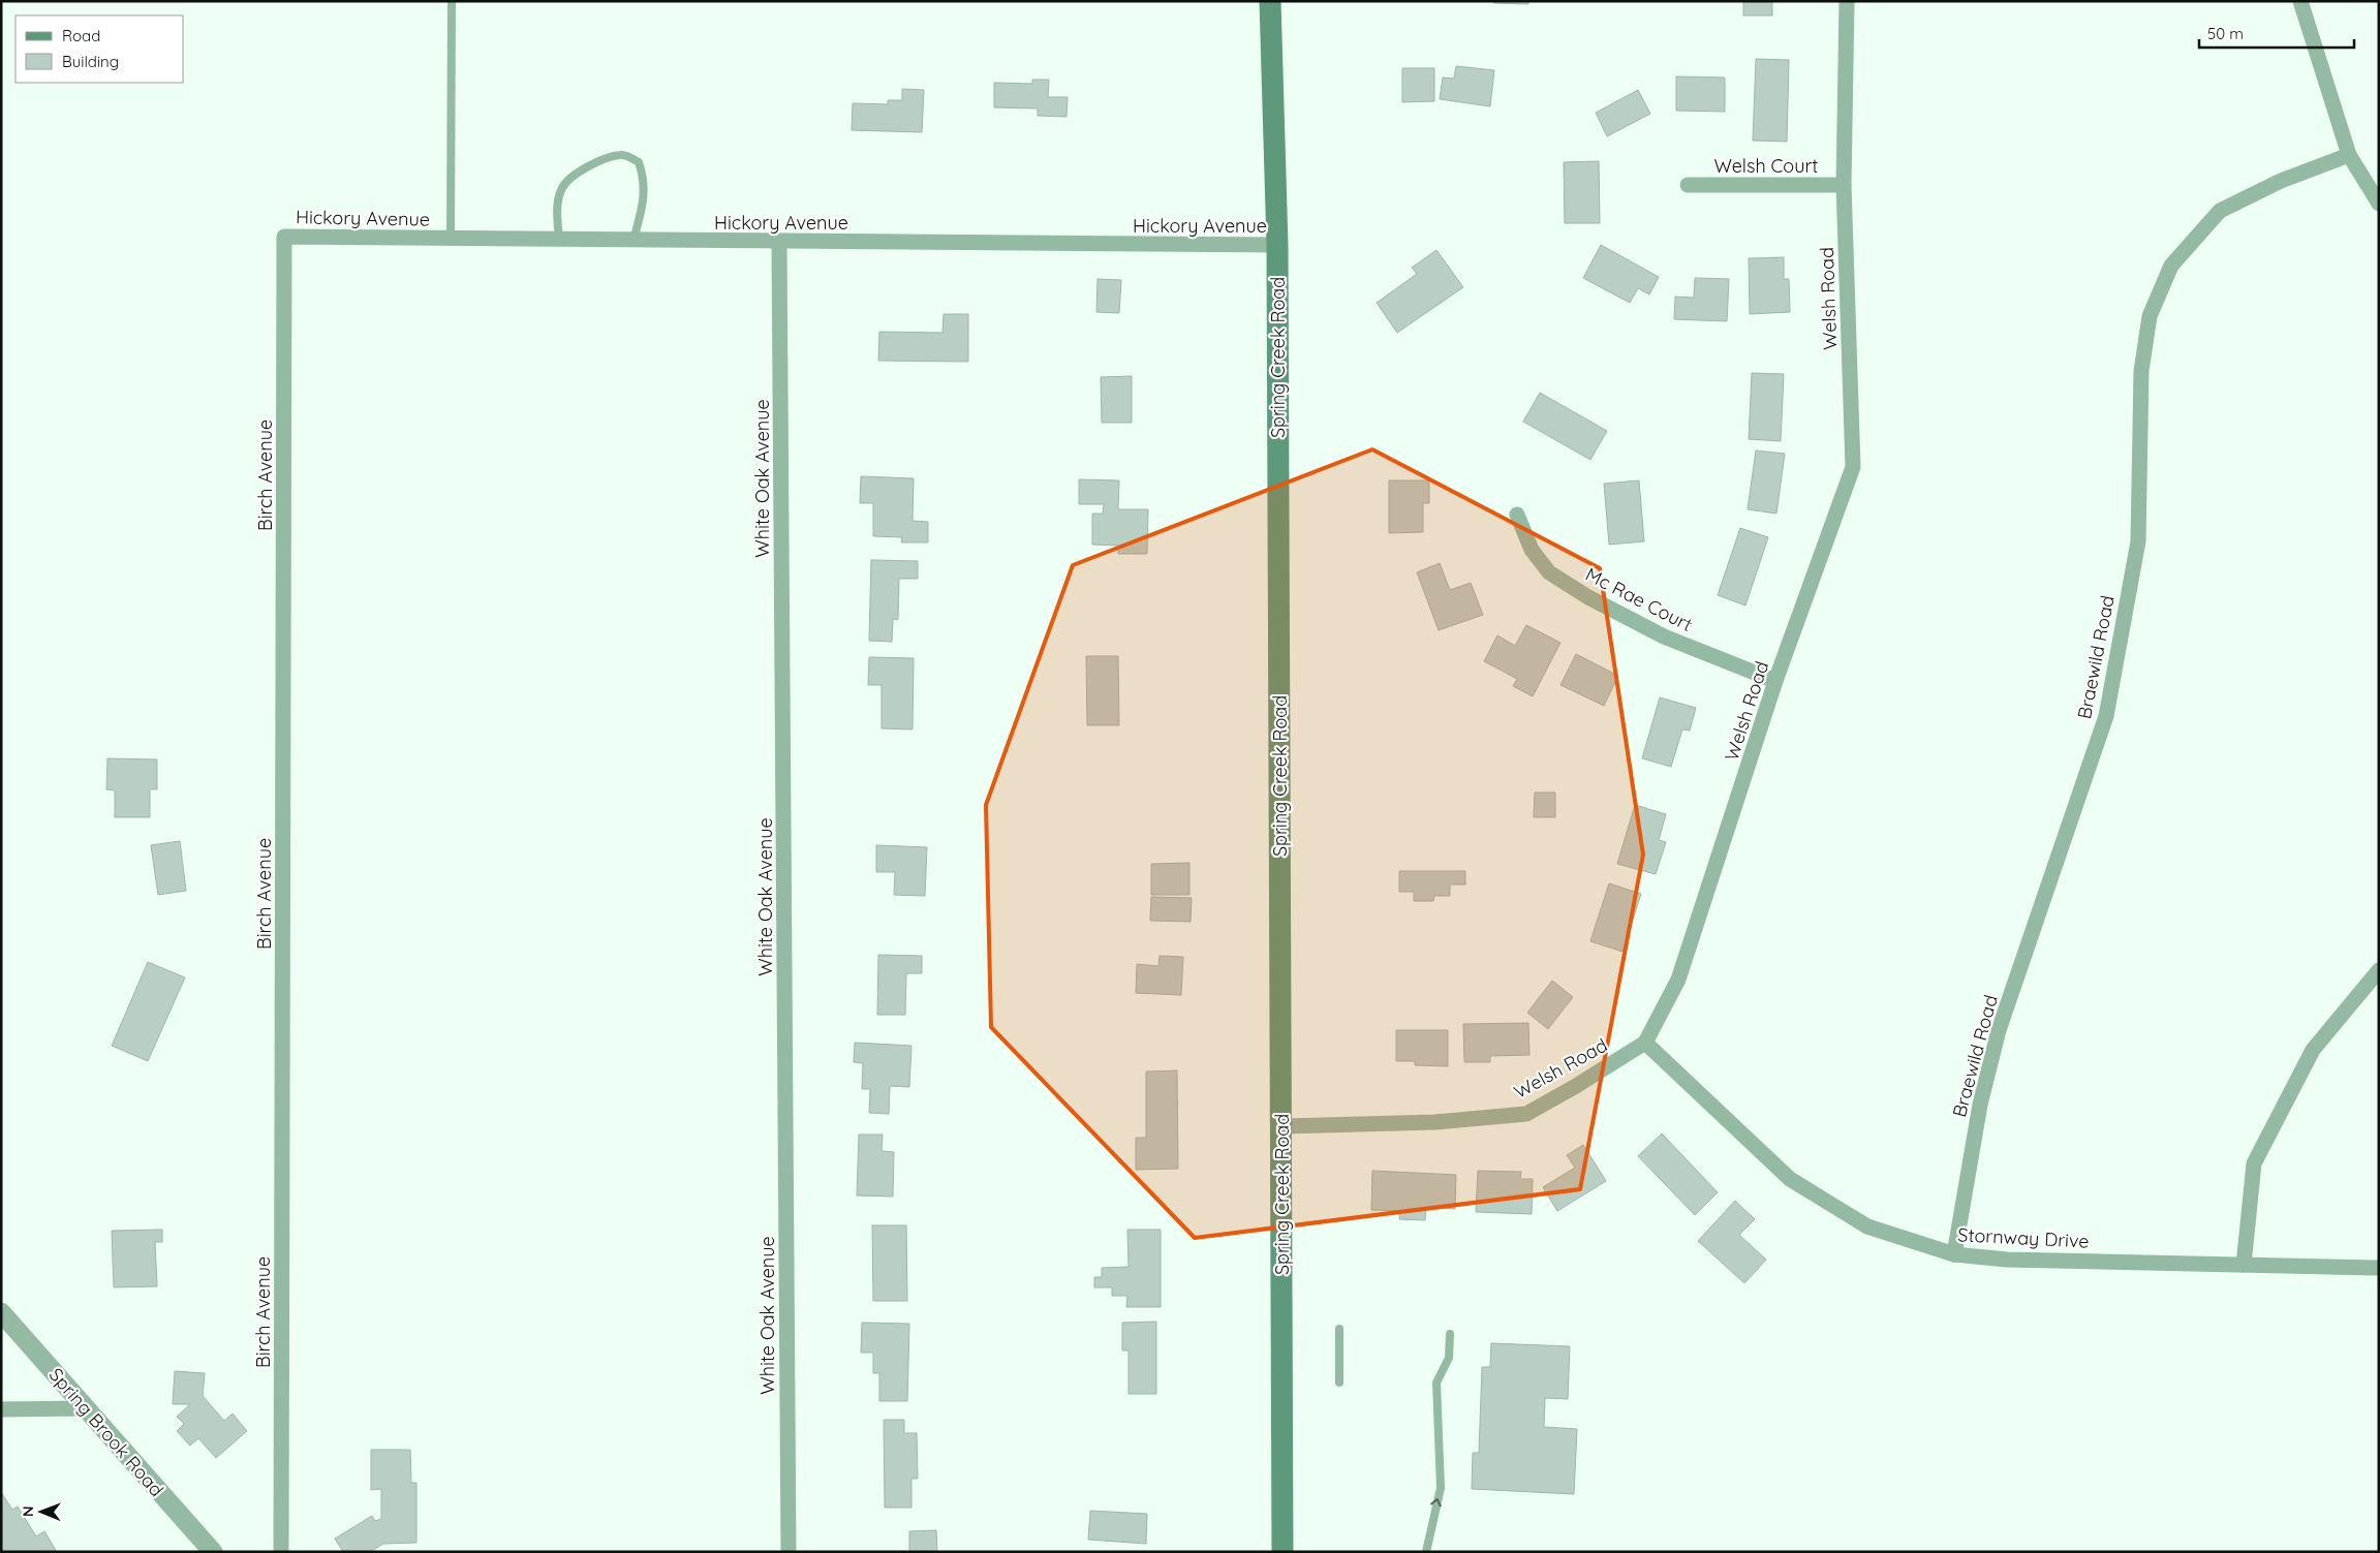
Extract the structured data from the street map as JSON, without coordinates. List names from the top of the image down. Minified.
{"streets":{"main road":["Spring Creek Road"],"street":["Welsh Court","Hickory Avenue","Welsh Road","Birch Avenue","White Oak Avenue","Mc Rae Court","Braewild Road","Stornway Drive","Spring Brook Road"]},"crossings":[["Welsh Court","Welsh Road"],["Hickory Avenue","Spring Creek Road"],["Hickory Avenue","Birch Avenue"],["Hickory Avenue","White Oak Avenue"],["Welsh Road","Spring Creek Road"],["Welsh Road","Mc Rae Court"],["Welsh Road","Stornway Drive"],["Braewild Road","Stornway Drive"]],"legend":["Road","Building"],"scale_bar":"50 m","north":"left"}
